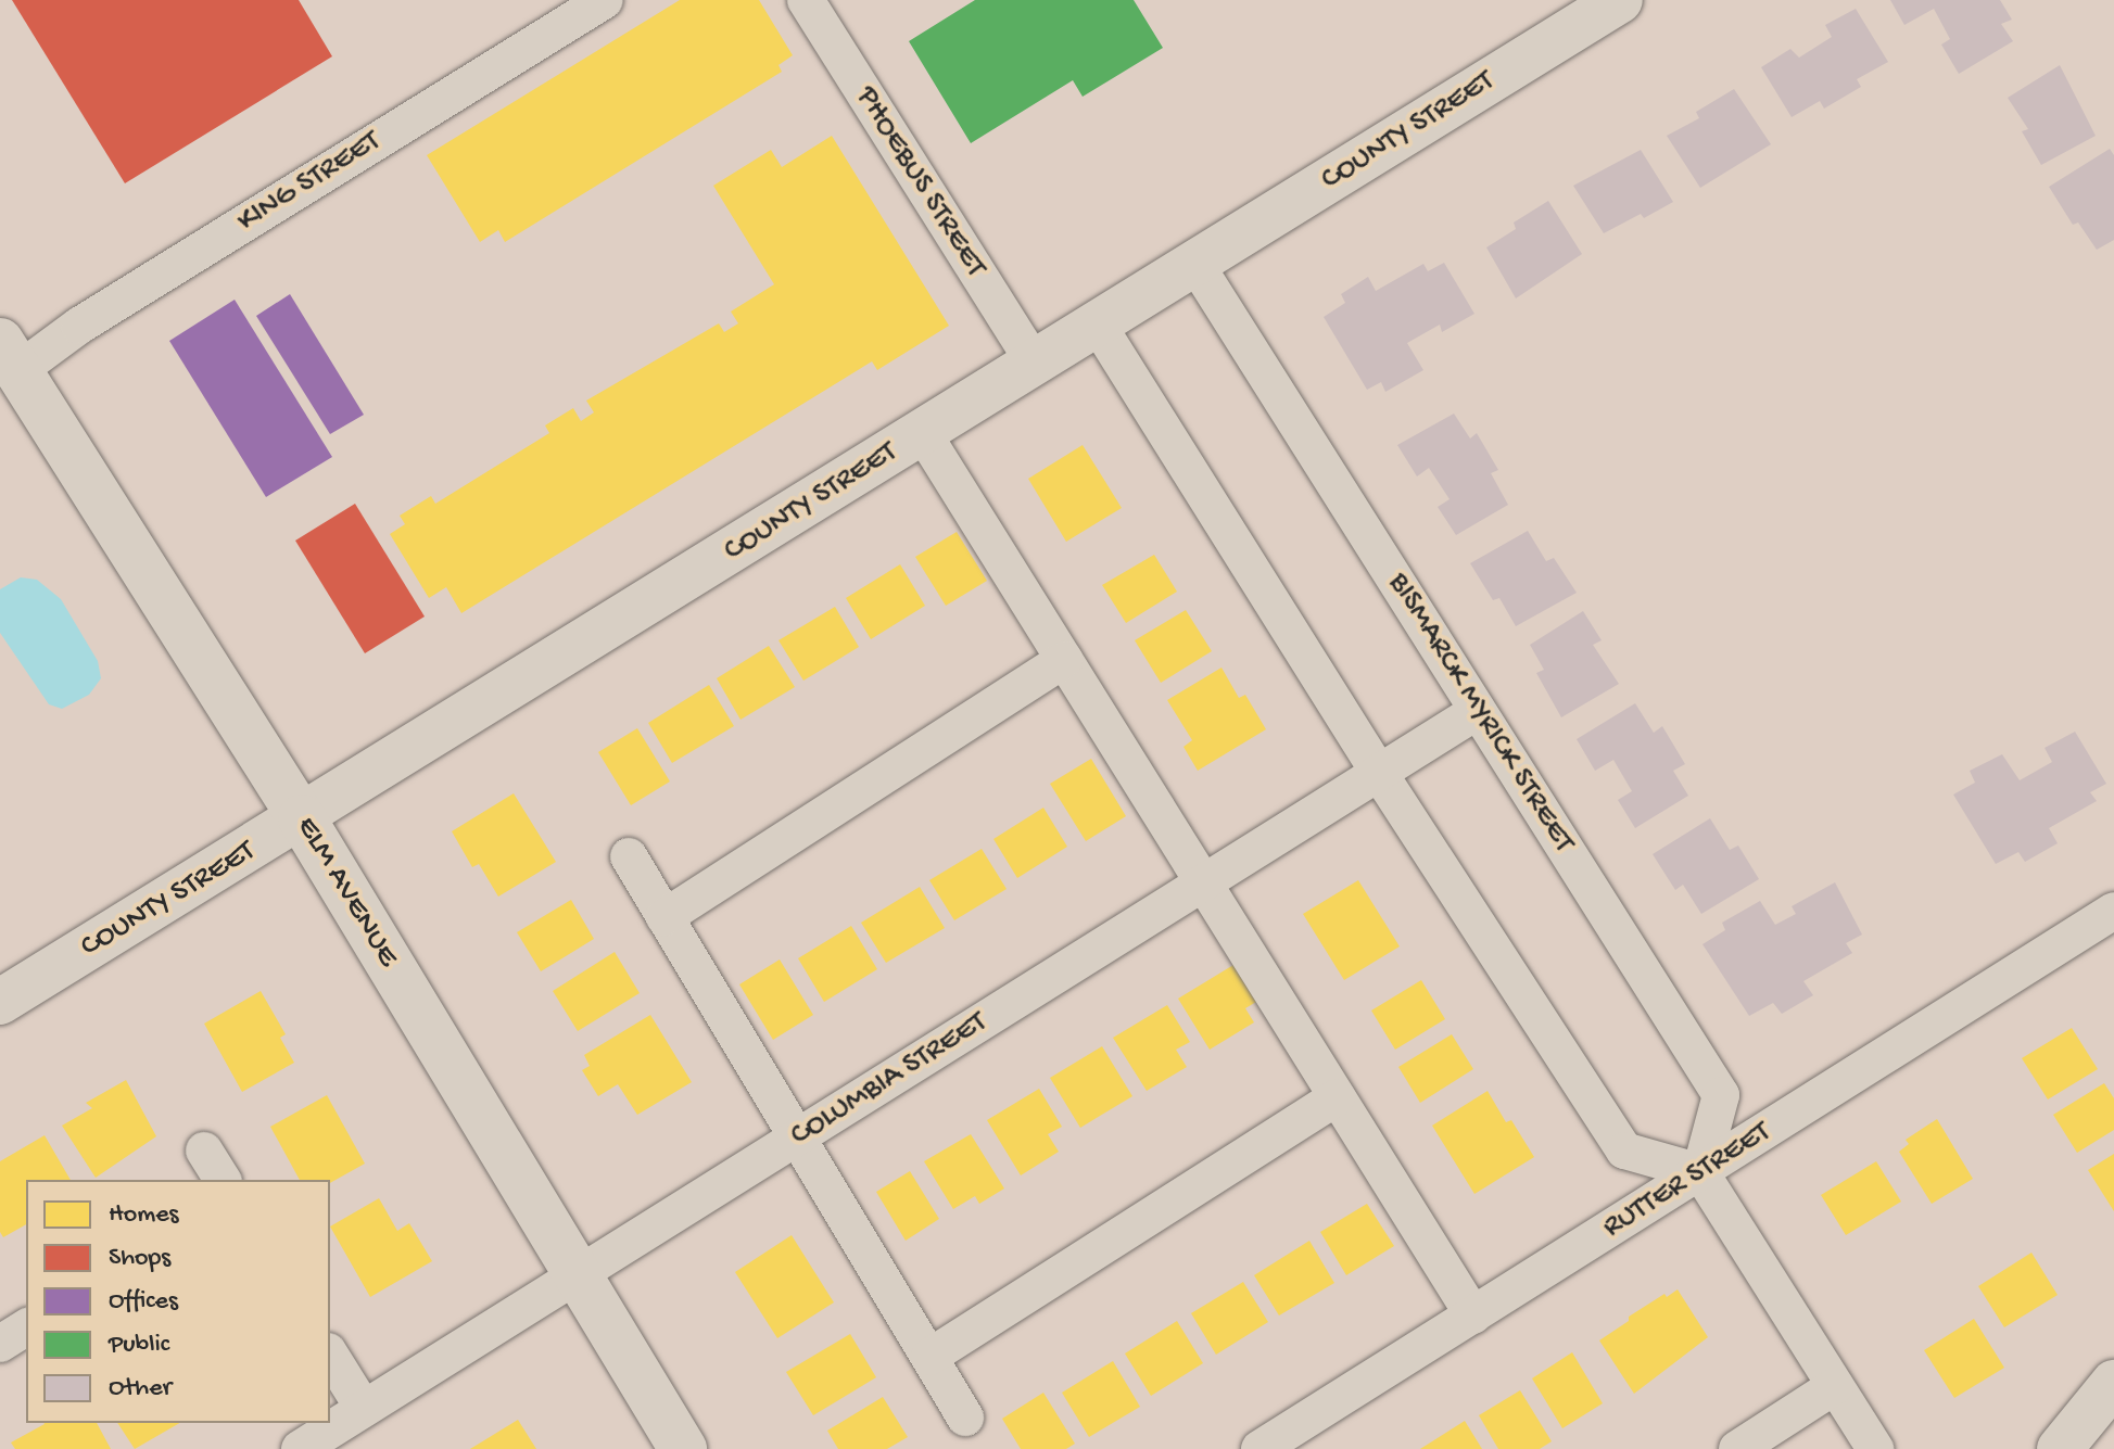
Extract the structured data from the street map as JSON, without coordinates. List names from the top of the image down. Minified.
{"streets":{"main road":["ELM AVENUE"],"street":["COUNTY STREET","KING STREET","PHOEBUS STREET","BISMARCK MYRICK STREET","COLUMBIA STREET","RUTTER STREET"]},"crossings":[["COUNTY STREET","PHOEBUS STREET"],["COUNTY STREET","BISMARCK MYRICK STREET"],["COUNTY STREET","ELM AVENUE"],["KING STREET","ELM AVENUE"],["BISMARCK MYRICK STREET","COLUMBIA STREET"],["BISMARCK MYRICK STREET","RUTTER STREET"],["ELM AVENUE","COLUMBIA STREET"]],"legend":["Homes","Shops","Offices","Public","Other"]}
